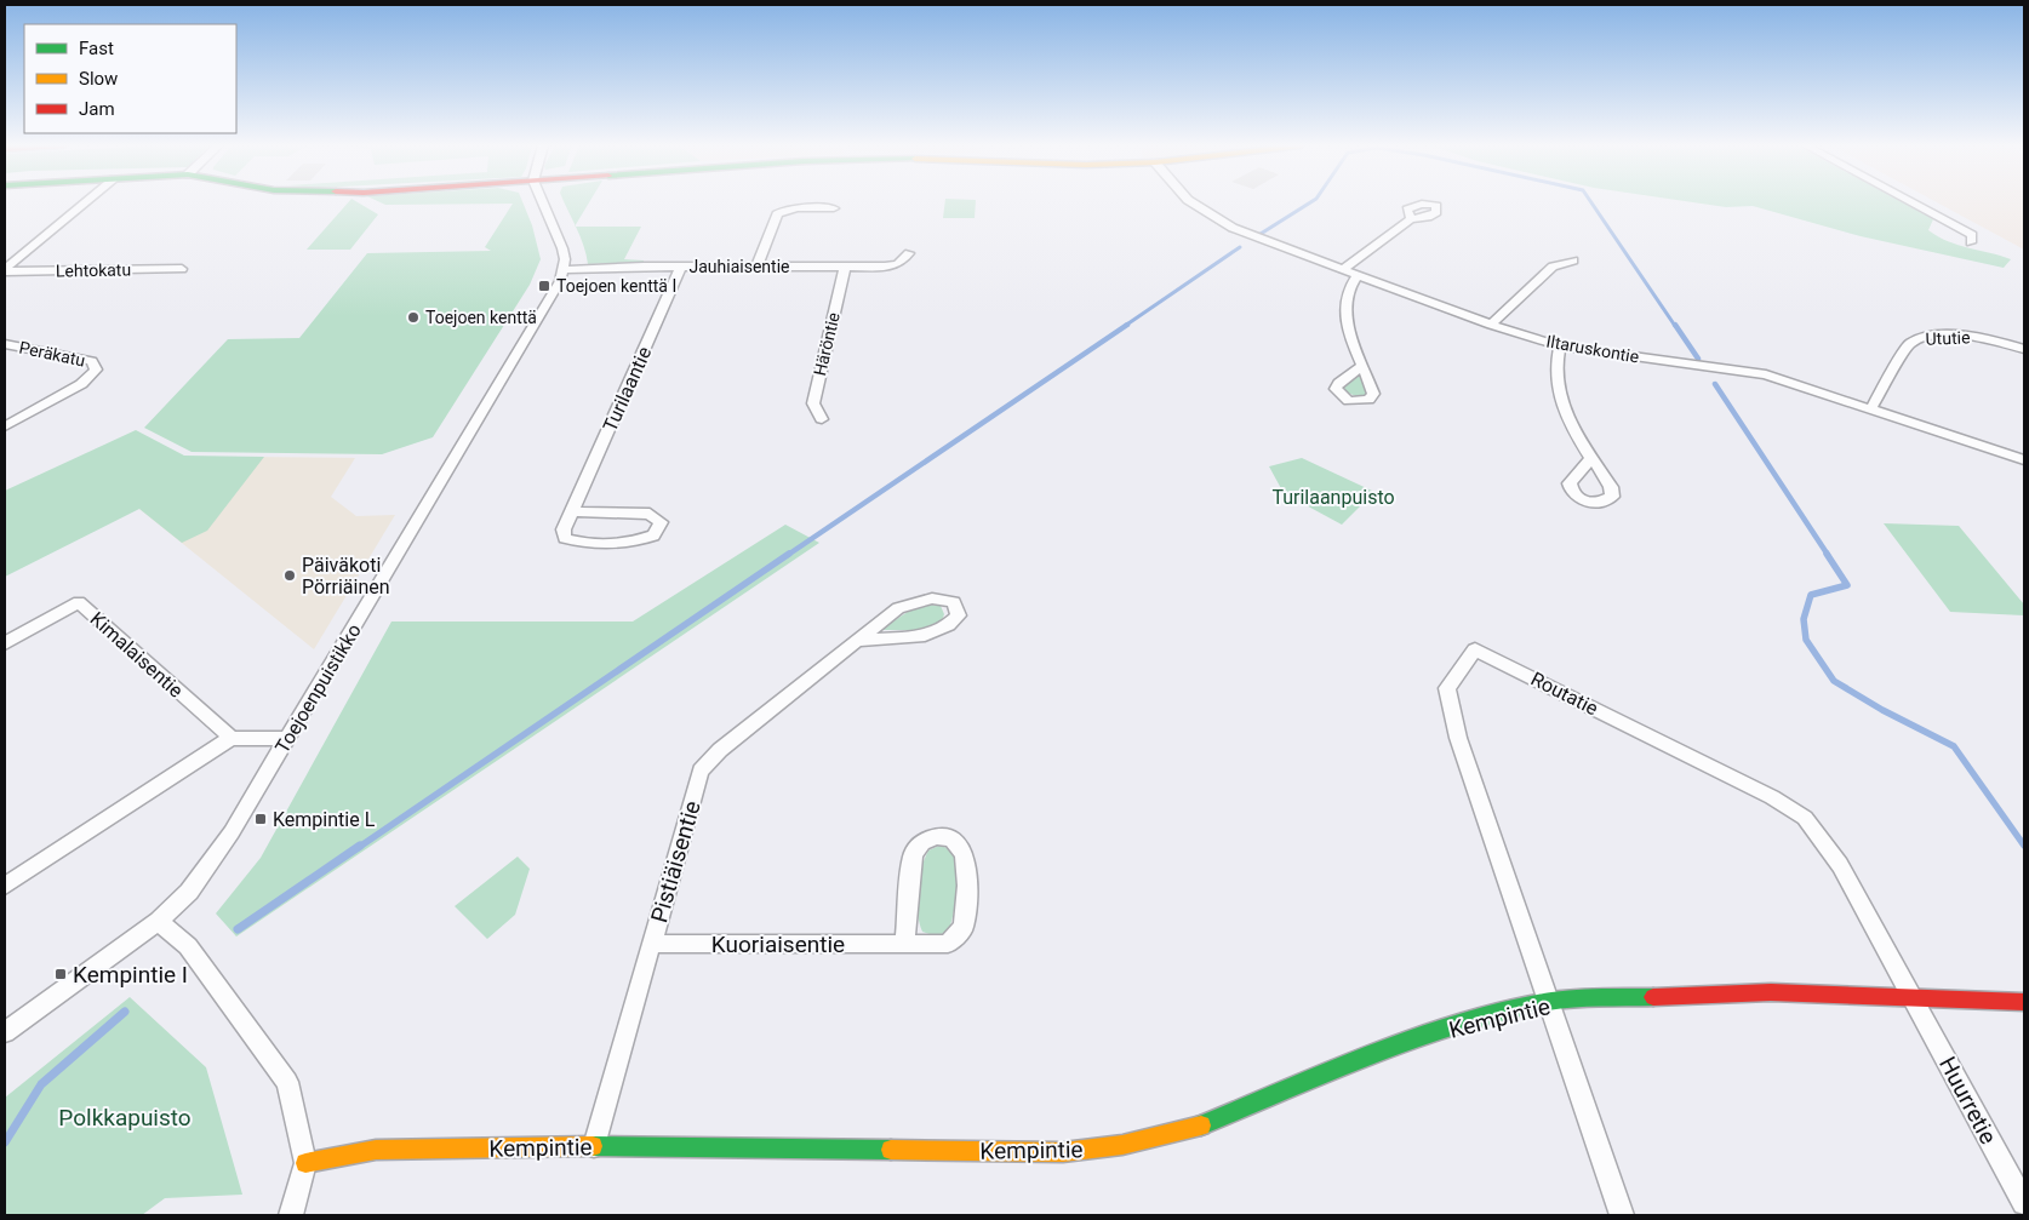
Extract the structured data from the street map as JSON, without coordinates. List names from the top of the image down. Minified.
{"streets":{"street":["Jauhiaisentie","Lehtokatu","Ututie","Häröntie","Iltaruskontie","Peräkatu","Turilaantie","Kimalaisentie","Toejoenpuistikko","Routatie","Pistiäisentie","Kuoriaisentie","Kempintie","Huurretie"]},"crossings":[["Jauhiaisentie","Häröntie"],["Jauhiaisentie","Turilaantie"],["Jauhiaisentie","Toejoenpuistikko"],["Ututie","Iltaruskontie"],["Routatie","Kempintie"],["Routatie","Huurretie"],["Pistiäisentie","Kuoriaisentie"],["Pistiäisentie","Kempintie"],["Kempintie","Huurretie"]],"parks":["Turilaanpuisto","Polkkapuisto"],"places":{"transit":["Toejoen kenttä I","Kempintie L","Kempintie I"],"other":["Toejoen kenttä","Päiväkoti Pörriäinen"]},"legend":["Fast","Slow","Jam"]}
